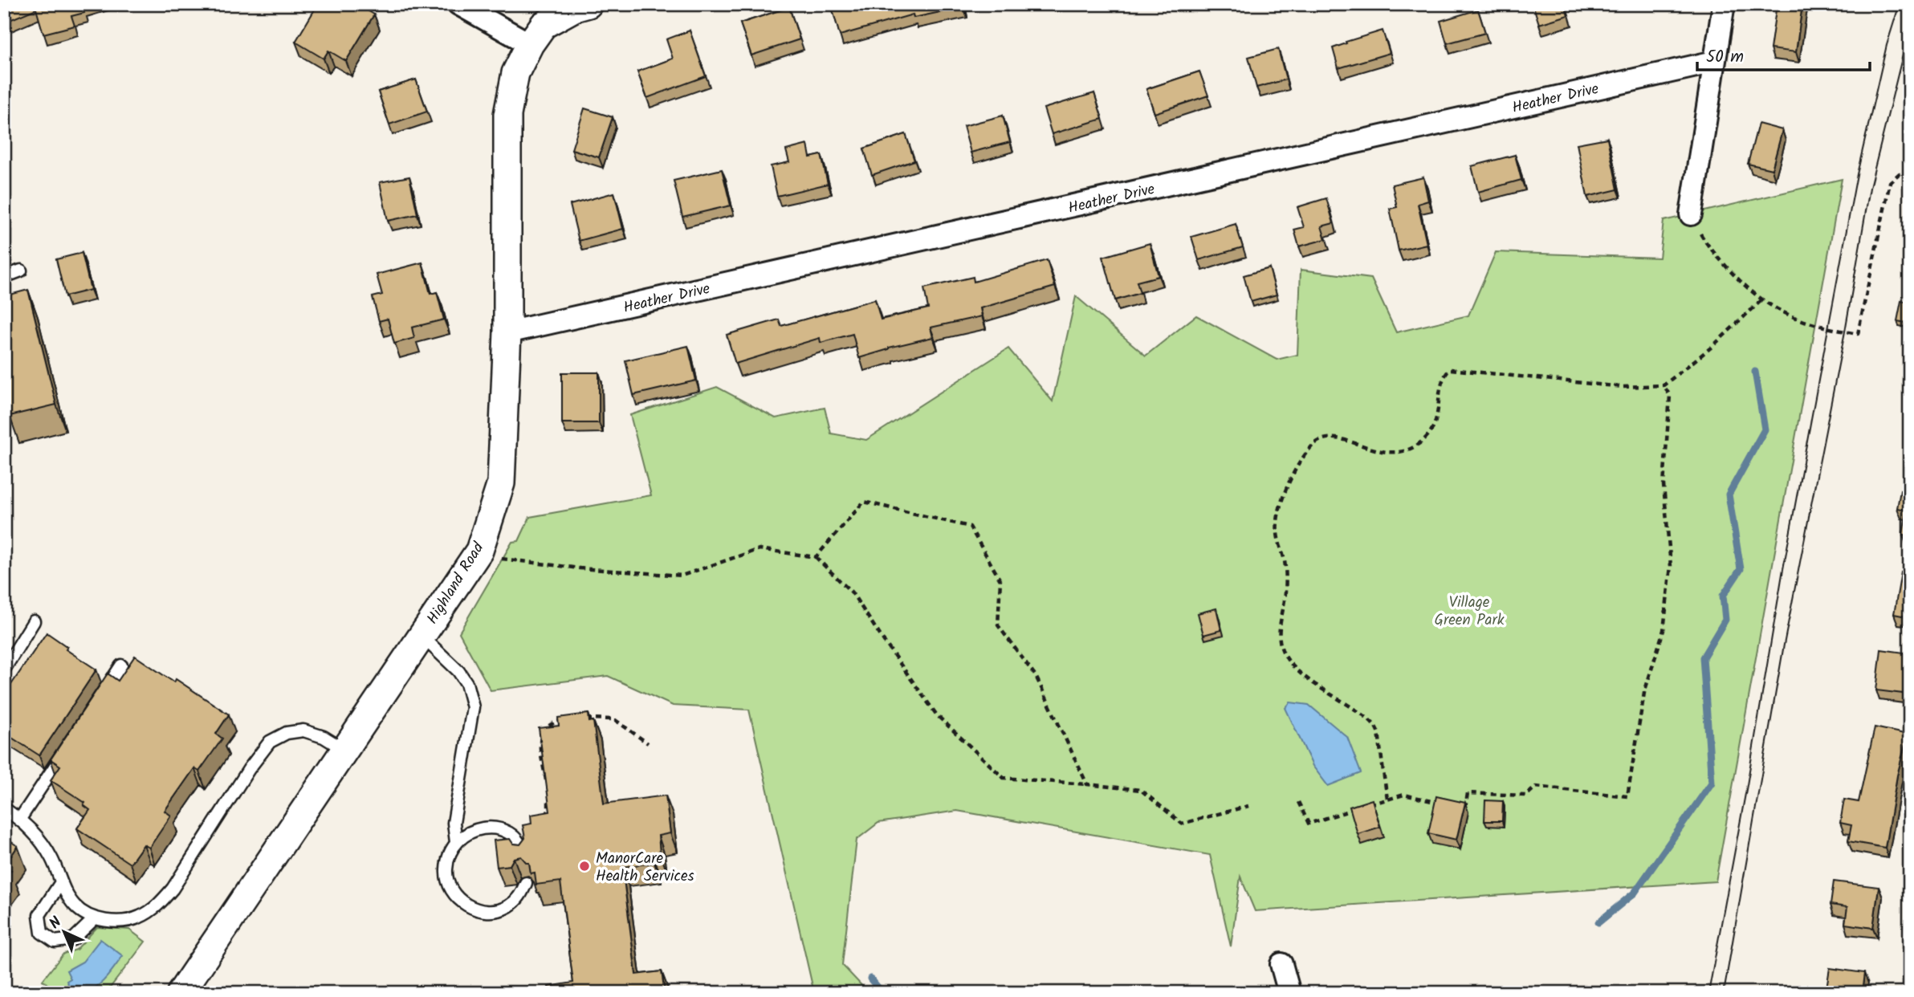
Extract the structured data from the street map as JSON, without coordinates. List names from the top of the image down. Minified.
{"streets":{"street":["Heather Drive","Highland Road"]},"crossings":[["Heather Drive","Highland Road"]],"parks":["Village Green Park"],"places":["ManorCare Health Services"],"scale_bar":"50 m","north":"top left"}
